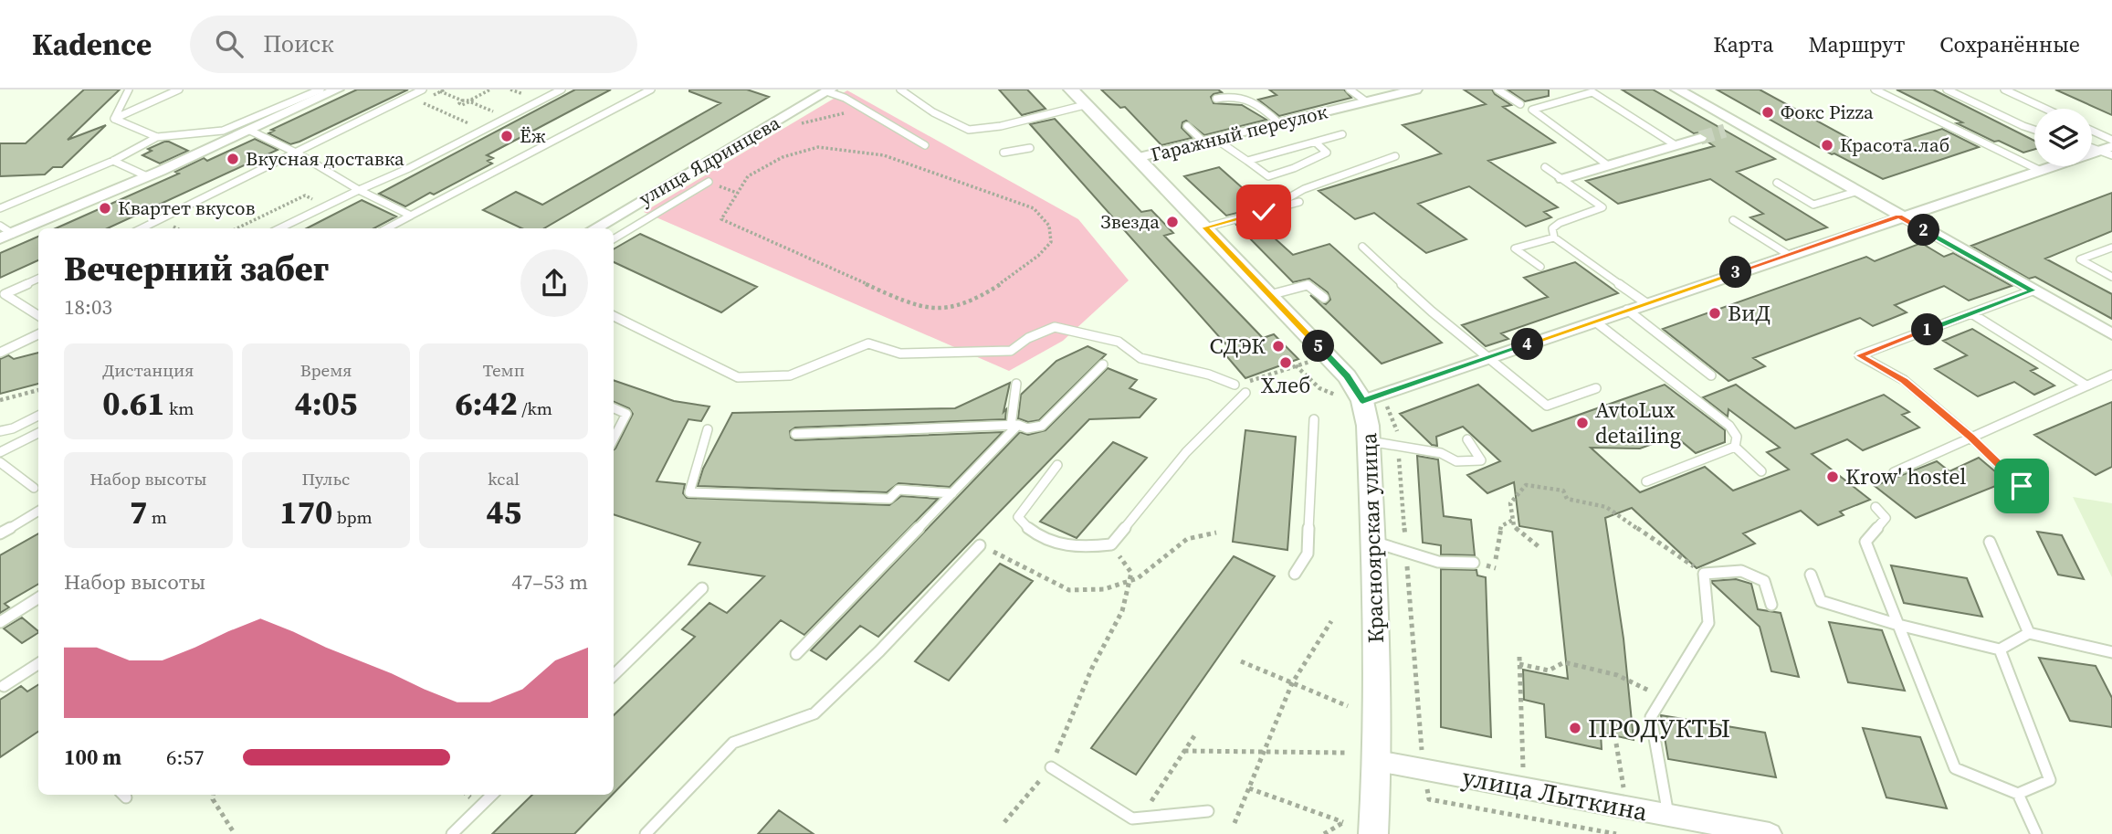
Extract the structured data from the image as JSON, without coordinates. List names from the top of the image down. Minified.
{"streets":{"street":["Гаражный переулок","улица Ядринцева","Красноярская улица","улица Лыткина"]},"crossings":[["Гаражный переулок","Красноярская улица"],["Красноярская улица","улица Лыткина"]],"places":["Фокс Pizza","Ёж","Красота.лаб","Вкусная доставка","Квартет вкусов","Звезда","ВиД","СДЭК","Хлеб","AvtoLux detailing","Krow' hostel","ПРОДУКТЫ"],"page":{"header":"Kadence","search":"Поиск","nav":["Карта","Маршрут","Сохранённые"],"pins":["2","3","1","4","5"],"heading":["Вечерний забег","18:03"],"stats":[["Дистанция","0.61 km"],["Время","4:05"],["Темп","6:42 /km"],["Набор высоты","7 m"],["Пульс","170 bpm"],["kcal","45"]],"chart":["Набор высоты","47–53 m"],"list":[{"name":"100 m","note":"6:57"}]}}
